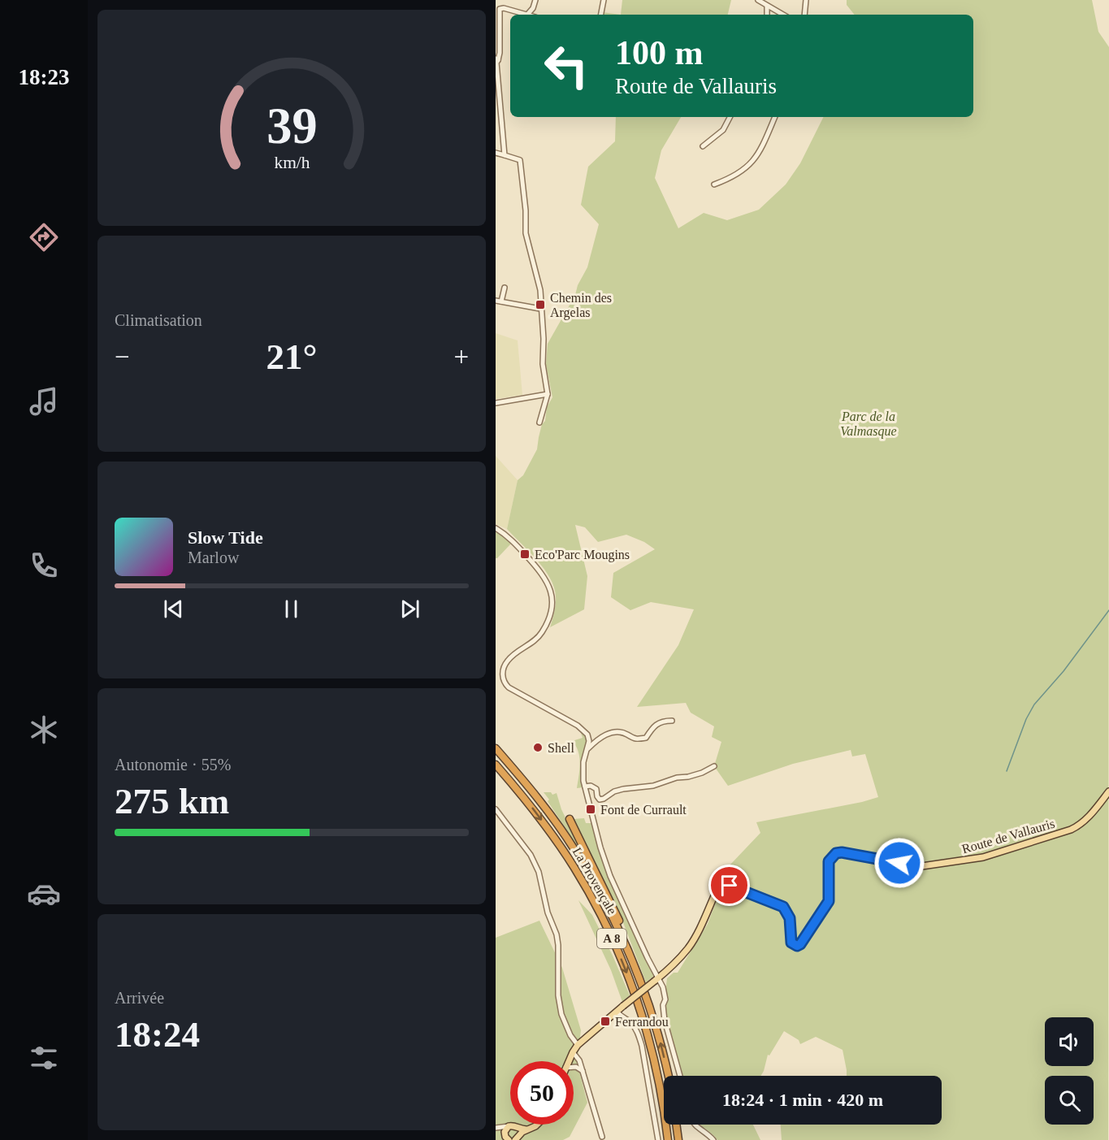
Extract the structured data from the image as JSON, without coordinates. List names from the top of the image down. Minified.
{"streets":{"highway":["La Provençale","A 8"],"main road":["Route de Vallauris"]},"parks":["Parc de la Valmasque"],"places":{"transit":["Chemin des Argelas","Eco'Parc Mougins","Font de Currault","Ferrandou"],"other":["Shell"]},"page":{"tabs":"18:23","turn":["100 m","Route de Vallauris"],"tile":["Climatisation",["Autonomie · 55%","275 km"],["Arrivée","18:24"]],"heat":["−","21°","+"],"song":["Slow Tide","Marlow"],"limit":"50","trip":"18:24 · 1 min · 420 m","gauge":["39","km/h"]}}
